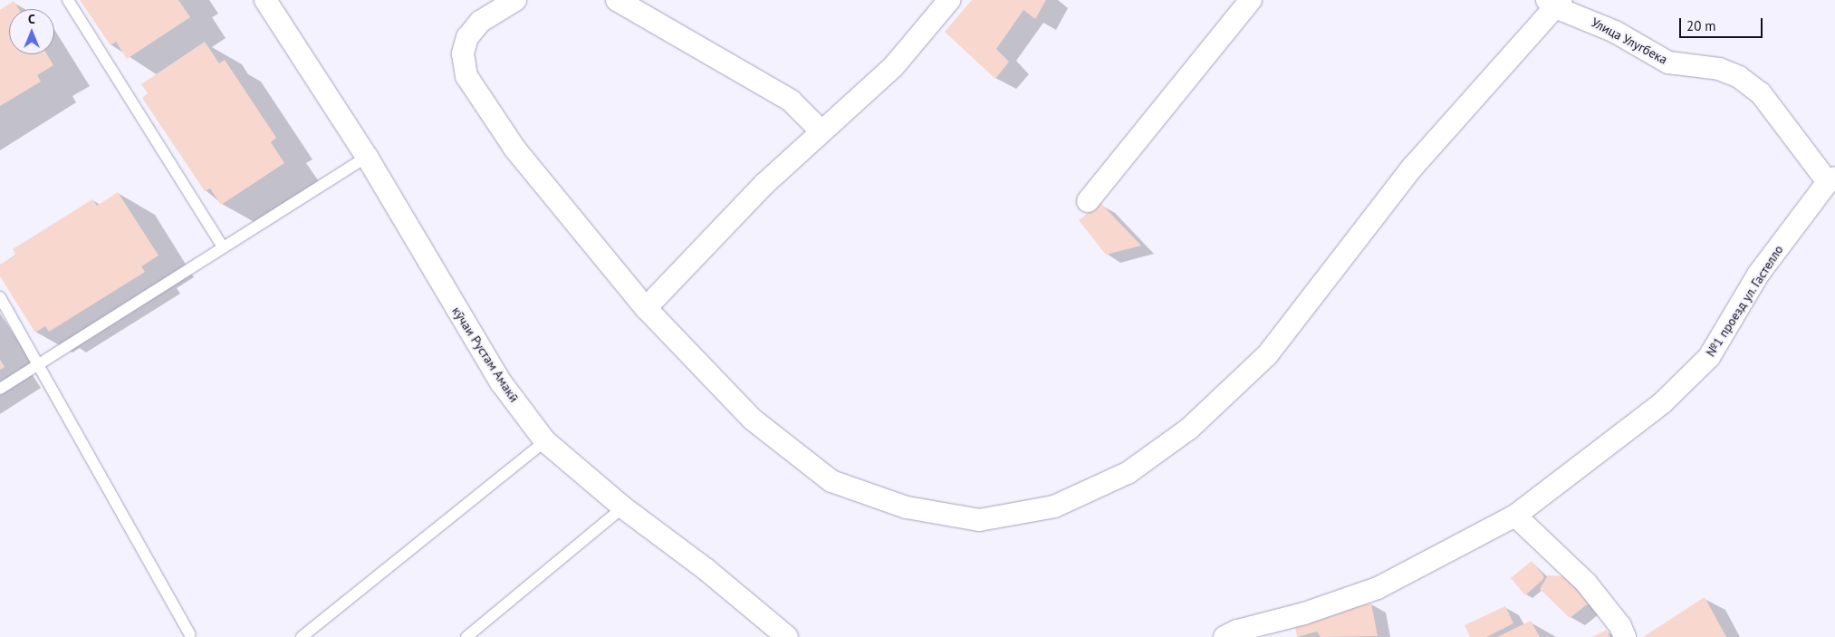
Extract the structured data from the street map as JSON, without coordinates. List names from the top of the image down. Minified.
{"streets":{"street":["Улица Улугбека","№1 проезд ул. Гастелло","кӯчаи Рустам Амакӣ"]},"crossings":[["Улица Улугбека","№1 проезд ул. Гастелло"]],"scale_bar":"20 m","north":"top"}
